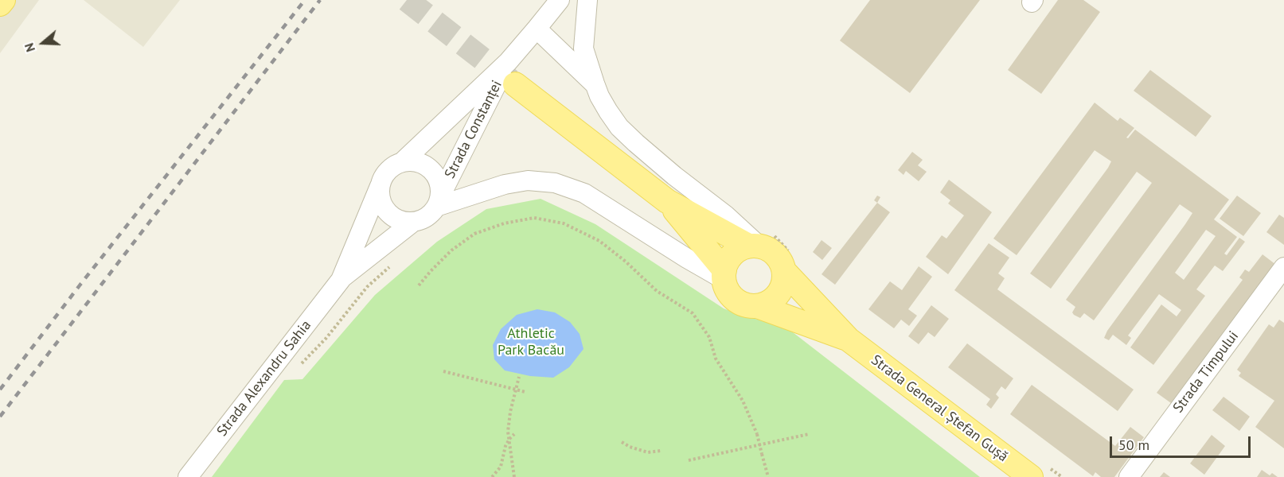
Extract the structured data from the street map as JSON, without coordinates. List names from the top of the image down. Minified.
{"streets":{"main road":["Strada General Ștefan Gușă"],"street":["Strada Constanței","Strada Timpului","Strada Alexandru Sahia"]},"crossings":[["Strada Constanței","Strada Alexandru Sahia"]],"parks":["Athletic Park Bacău"],"scale_bar":"50 m","north":"left"}
